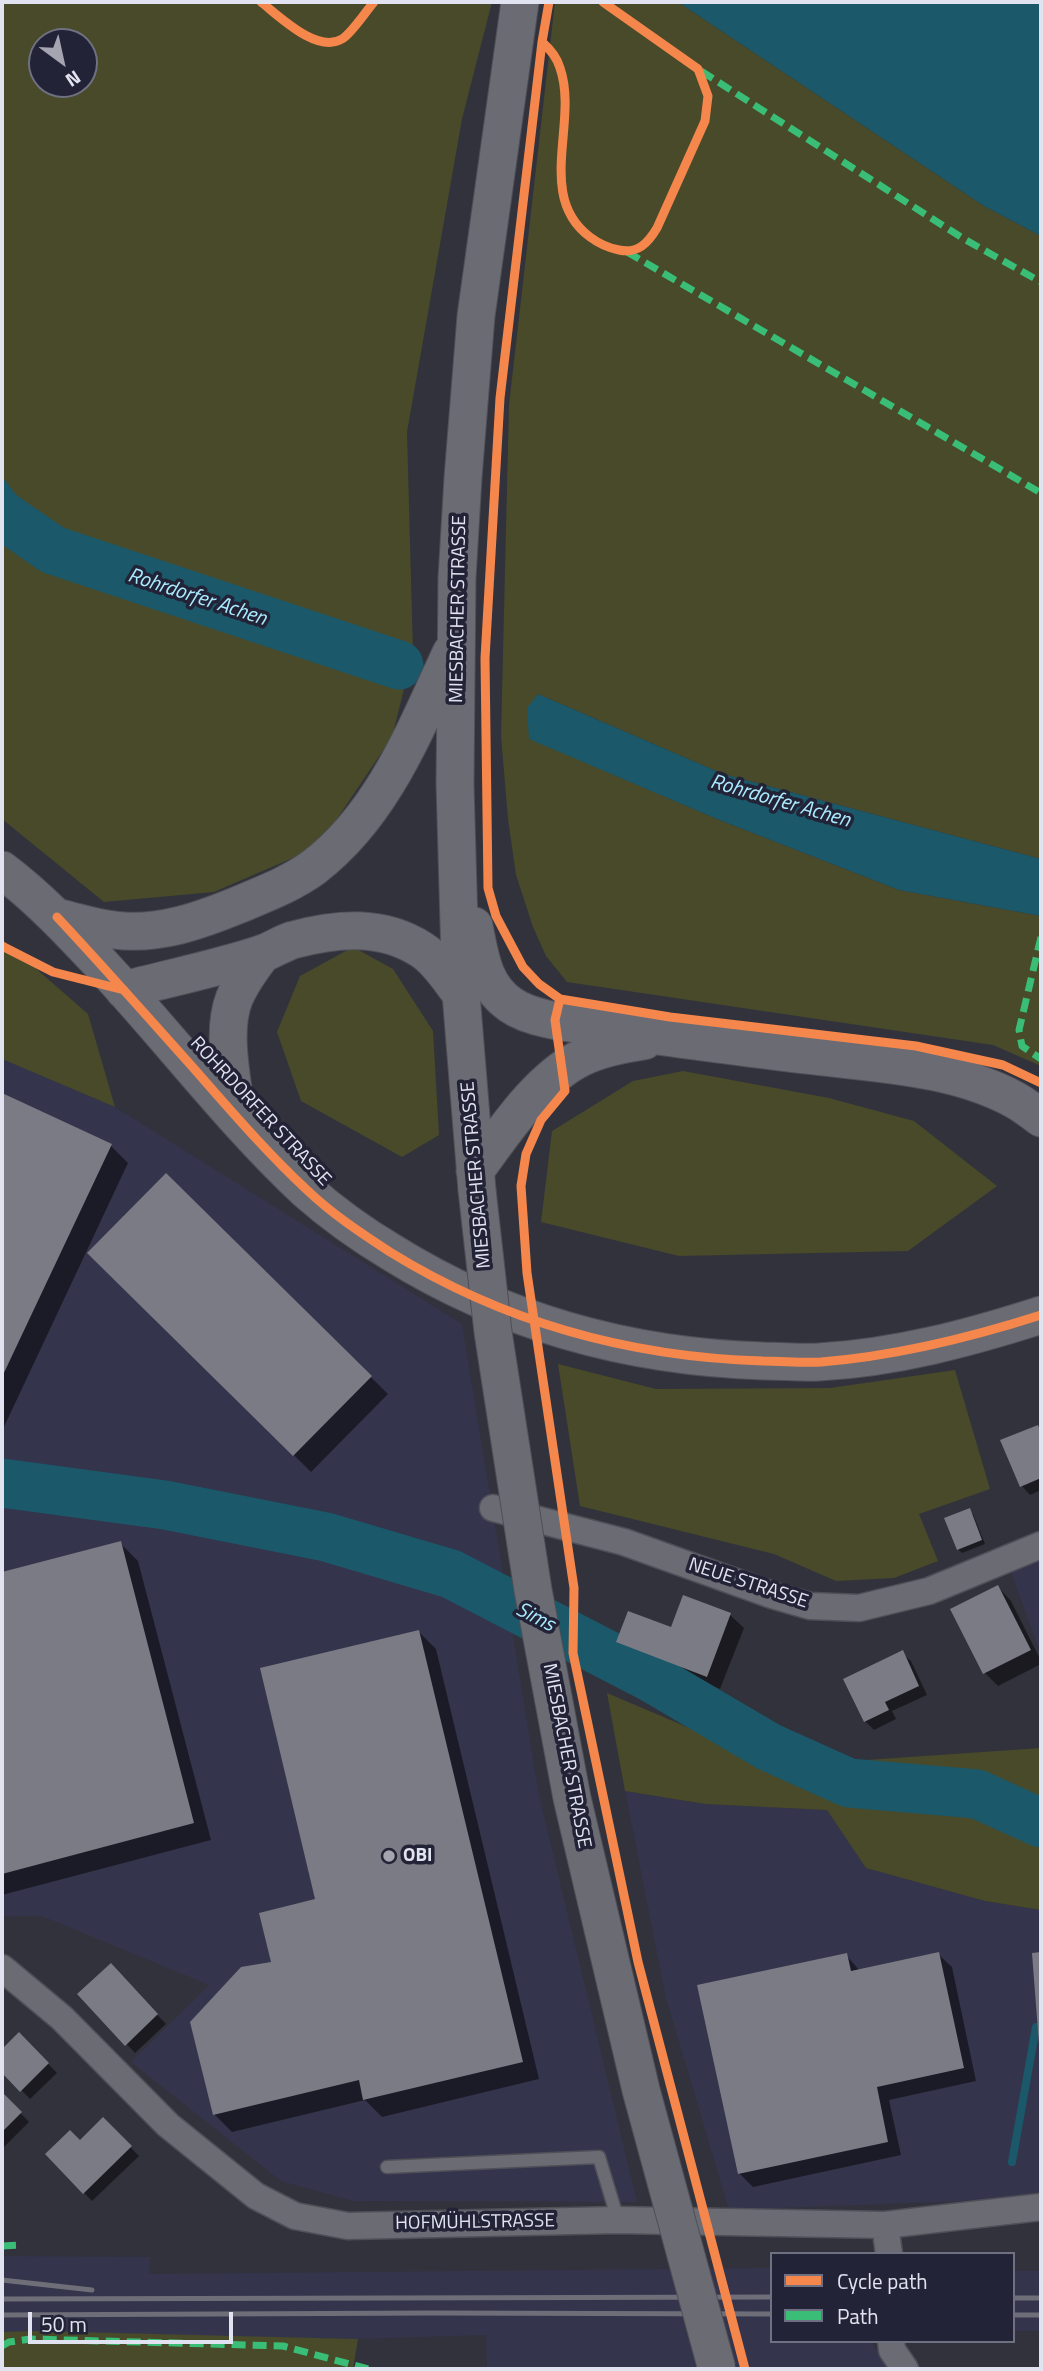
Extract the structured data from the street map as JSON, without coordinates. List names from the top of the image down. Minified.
{"streets":{"main road":["MIESBACHER STRASSE","ROHRDORFER STRASSE"],"street":["NEUE STRASSE","HOFMÜHLSTRASSE"]},"water":["Rohrdorfer Achen","Sims"],"places":["OBI"],"legend":["Cycle path","Path"],"scale_bar":"50 m","north":"bottom right"}
